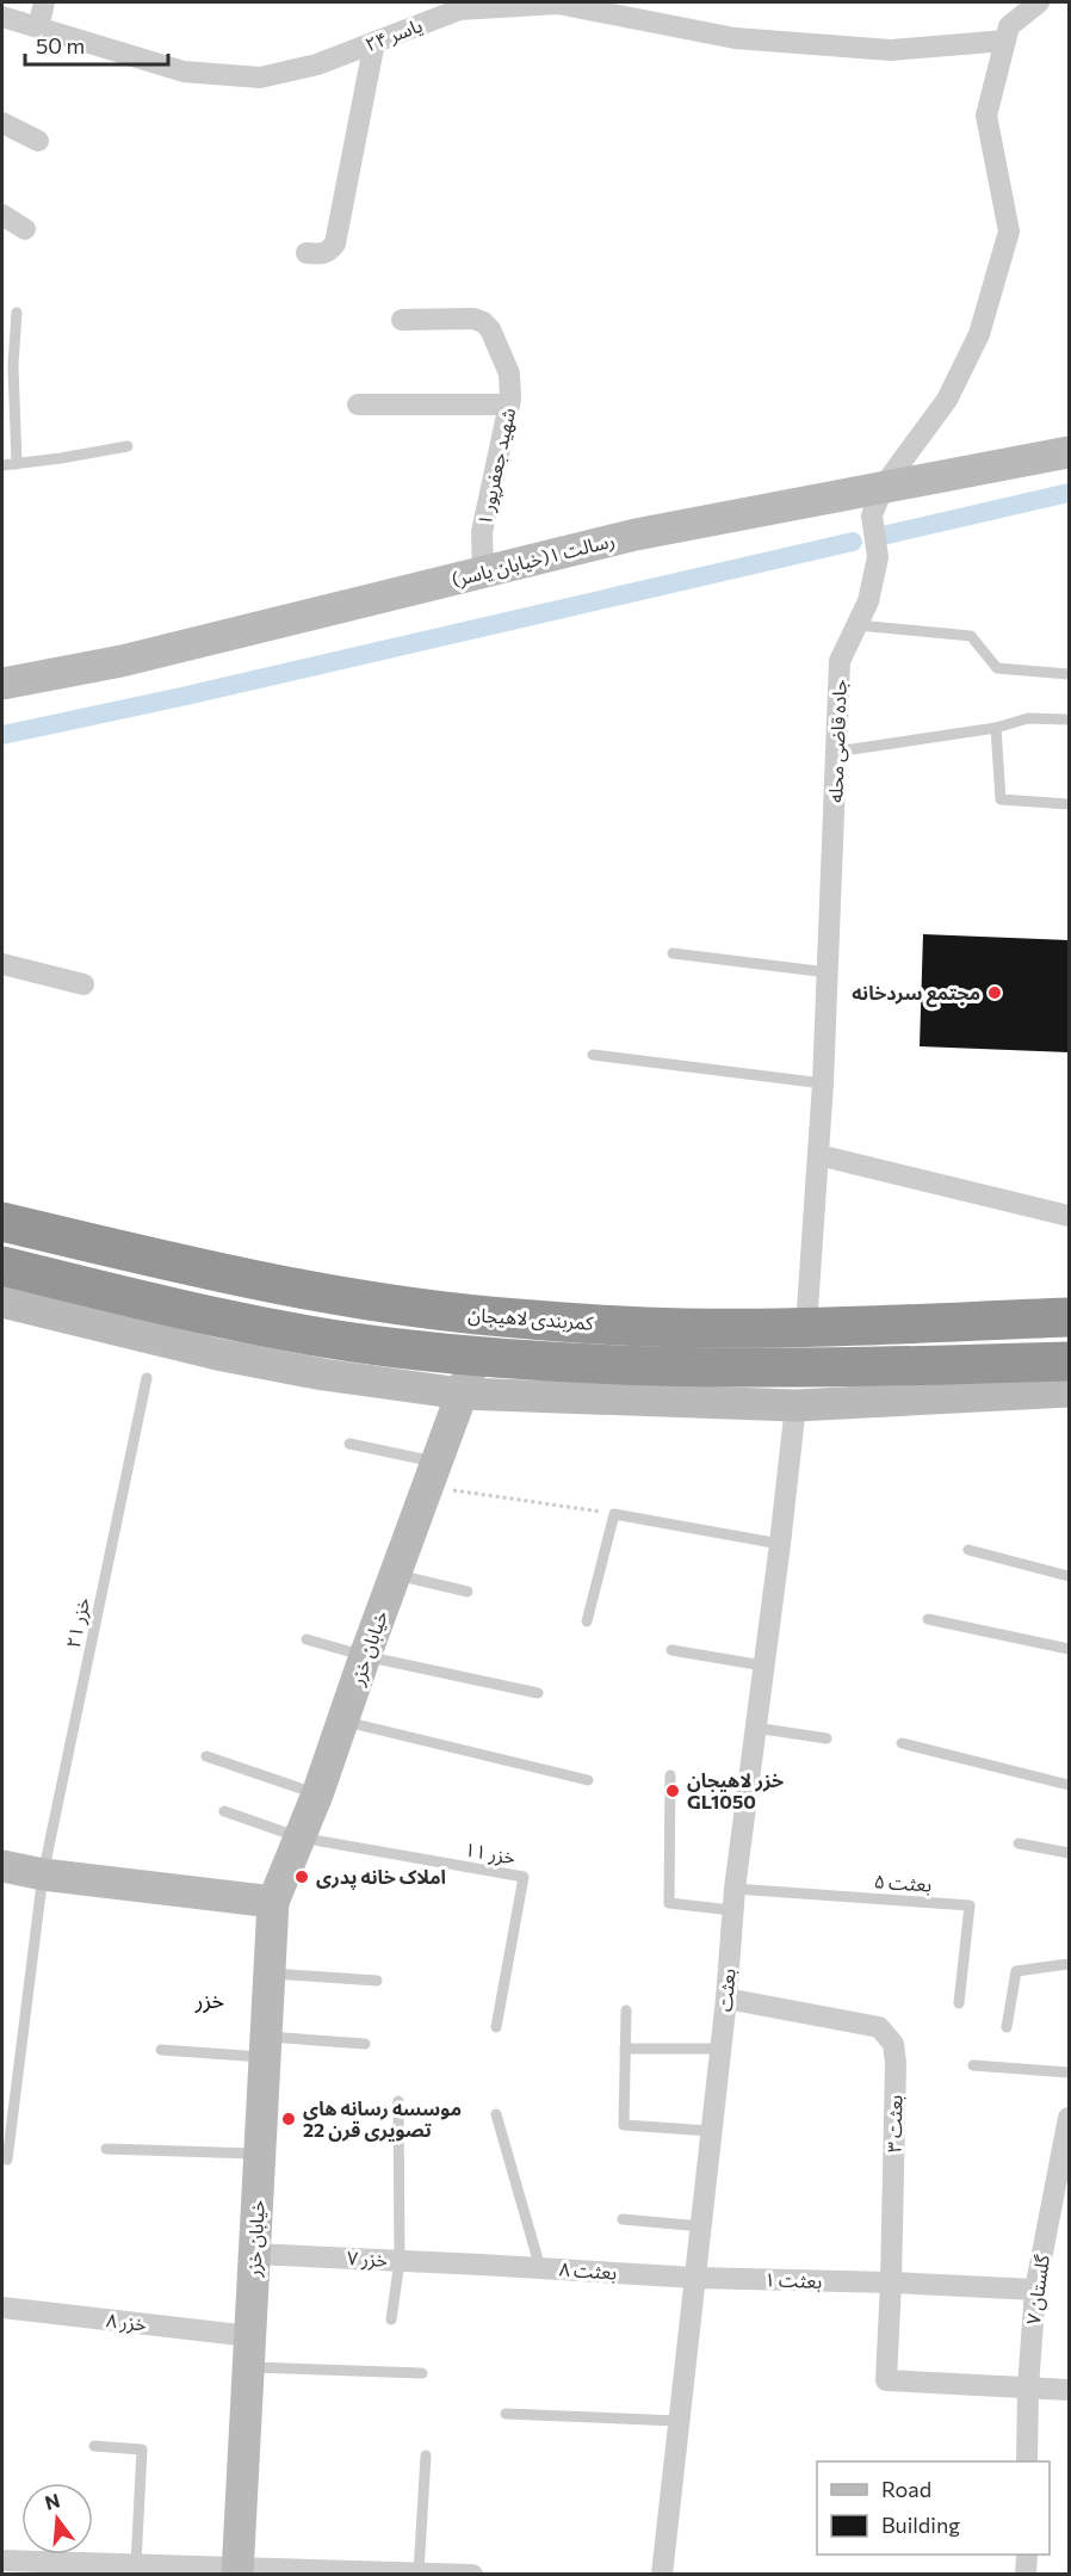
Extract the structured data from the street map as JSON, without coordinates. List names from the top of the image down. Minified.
{"streets":{"highway":["کمربندی لاهیجان"],"street":["یاسر ۲۴","شهید جعفرپور ۱","رسالت ۱(خیابان یاسر)","جاده قاضی محله","خیابان خزر","بعثت","بعثت ۳","خزر ۷","بعثت ۸","بعثت ۱","گلستان ۷","خزر ۸"],"lane":["خزر ۲۱","خزر ۱۱","بعثت ۵"]},"crossings":[["یاسر ۲۴","جاده قاضی محله"],["شهید جعفرپور ۱","رسالت ۱(خیابان یاسر)"],["رسالت ۱(خیابان یاسر)","جاده قاضی محله"],["جاده قاضی محله","کمربندی لاهیجان"],["کمربندی لاهیجان","خیابان خزر"],["کمربندی لاهیجان","بعثت"],["خیابان خزر","خزر ۱۱"],["خیابان خزر","خزر ۷"],["خیابان خزر","خزر ۸"],["بعثت ۵","بعثت"],["بعثت","بعثت ۳"],["بعثت","بعثت ۸"],["بعثت","بعثت ۱"],["بعثت ۳","بعثت ۱"],["بعثت ۳","گلستان ۷"],["خزر ۷","بعثت ۸"],["بعثت ۸","بعثت ۱"],["بعثت ۱","گلستان ۷"]],"districts":["خزر"],"places":["مجتمع سردخانه","خزر لاهیجان GL1050","املاک خانه پدری","موسسه رسانه های تصویری قرن 22"],"legend":["Road","Building"],"scale_bar":"50 m","north":"top"}
